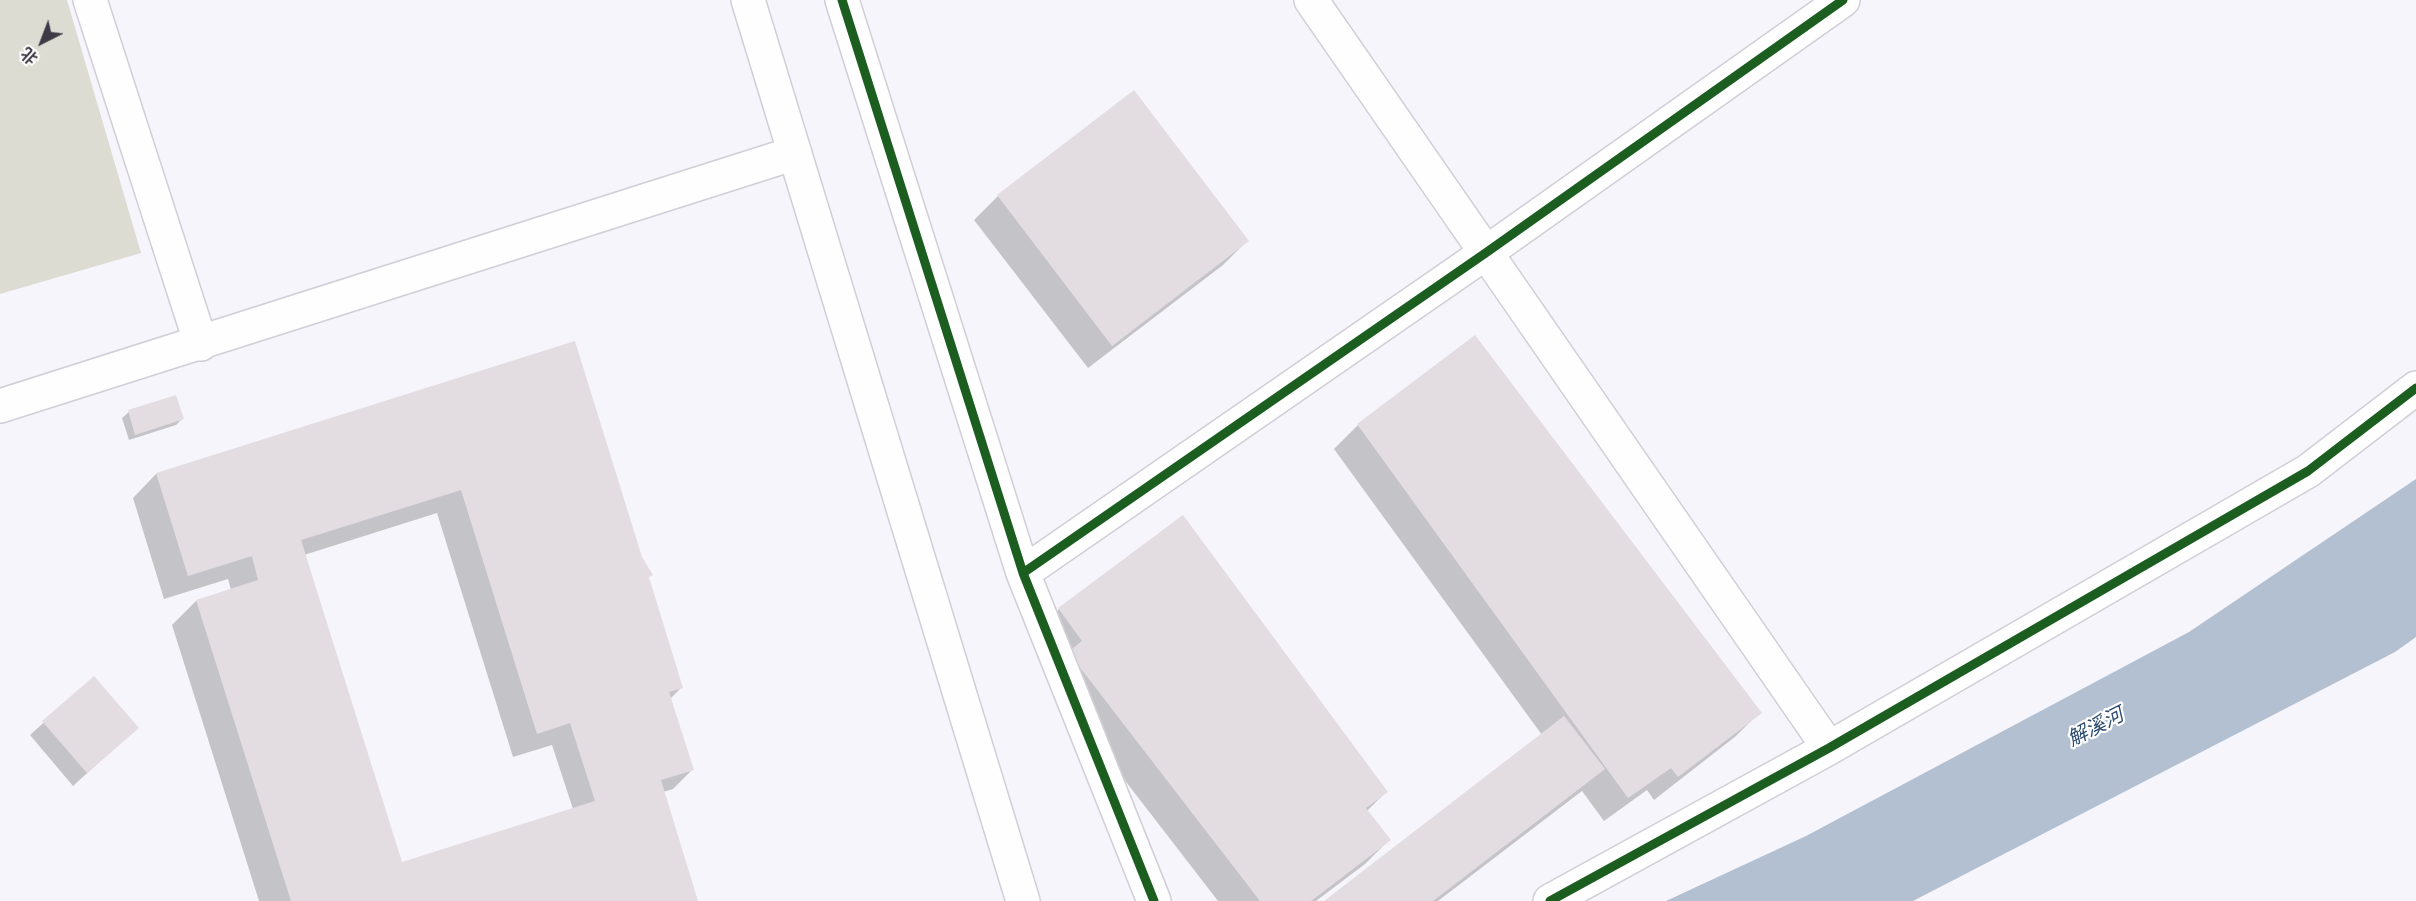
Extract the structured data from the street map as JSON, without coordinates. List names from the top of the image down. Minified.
{"water":["解溪河"],"north":"bottom left"}
